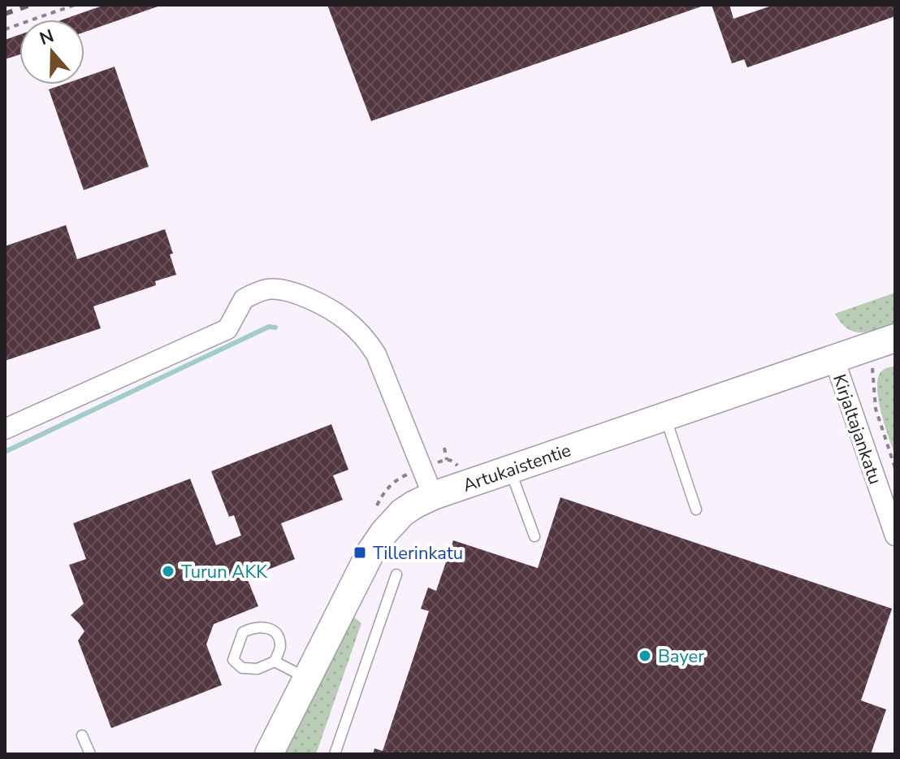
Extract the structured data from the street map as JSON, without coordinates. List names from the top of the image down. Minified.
{"streets":{"street":["Kirjaltajankatu","Artukaistentie"]},"crossings":[["Kirjaltajankatu","Artukaistentie"]],"places":{"transit":["Tillerinkatu"],"other":["Turun AKK","Bayer"]},"north":"top"}
